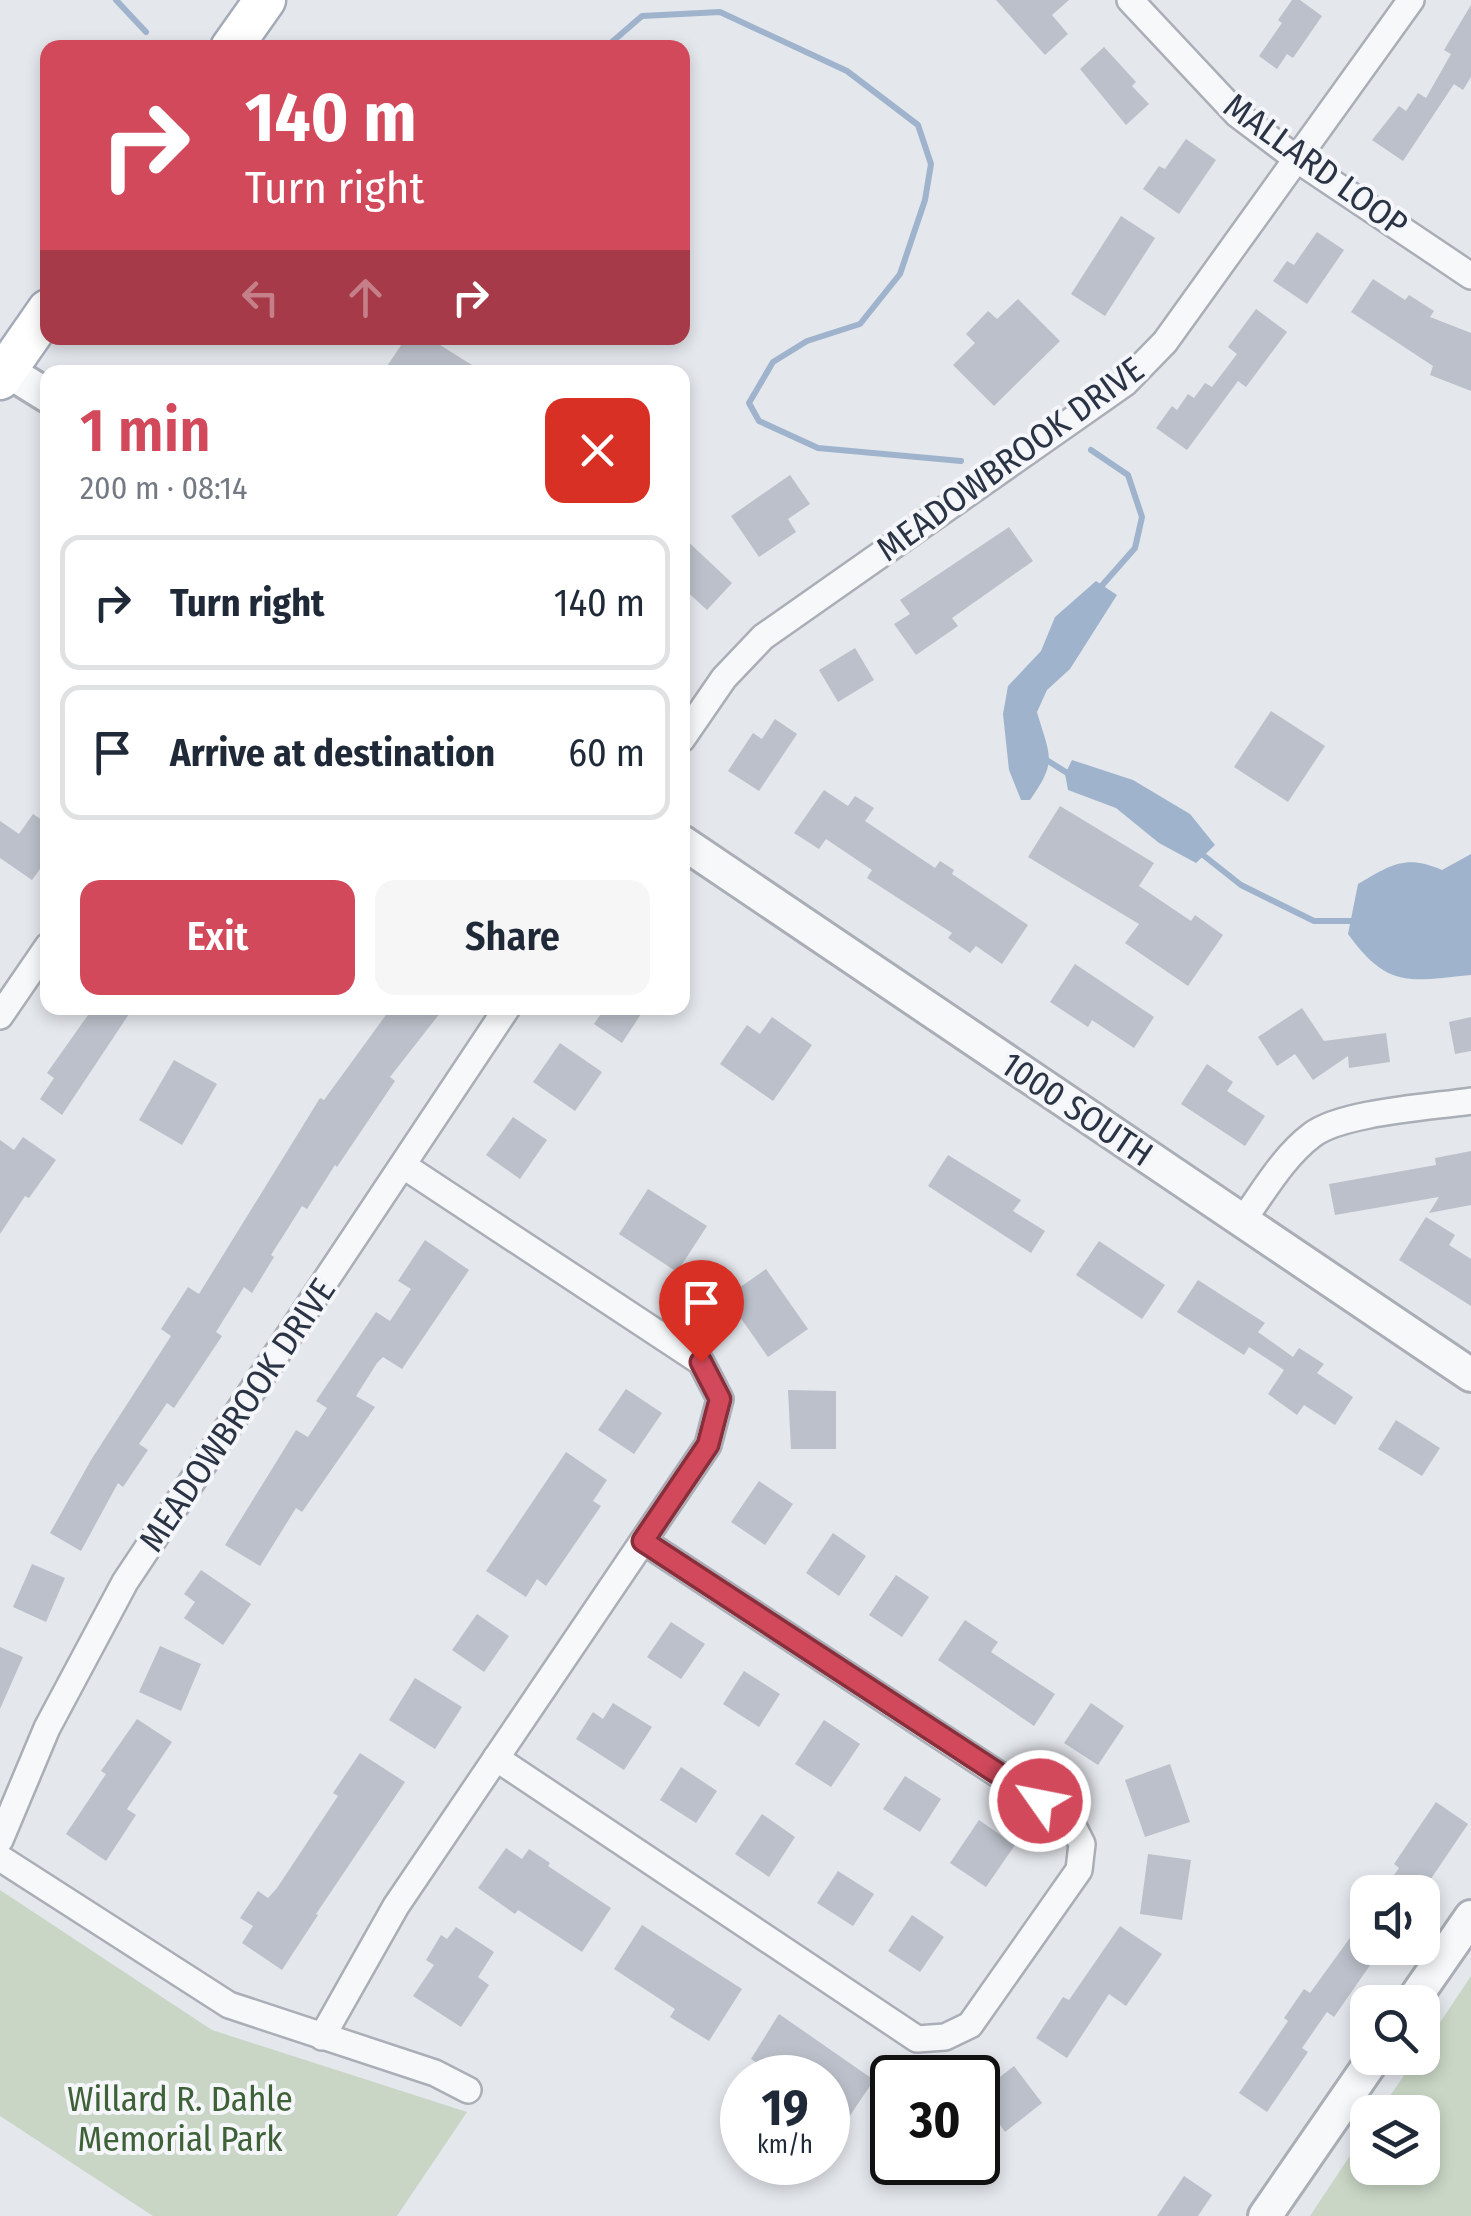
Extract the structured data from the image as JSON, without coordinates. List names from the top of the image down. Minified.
{"streets":{"street":["MALLARD LOOP","MEADOWBROOK DRIVE","1000 SOUTH"]},"crossings":[["MALLARD LOOP","MEADOWBROOK DRIVE"]],"parks":["Willard R. Dahle Memorial Park"],"page":{"turn":["140 m","Turn right"],"heading":["1 min","200 m · 08:14"],"list":[{"name":"Turn right","value":"140 m"},{"name":"Arrive at destination","value":"60 m"}],"buttons":["Exit","Share"],"speed":"19 km/h","limit":"30"}}
